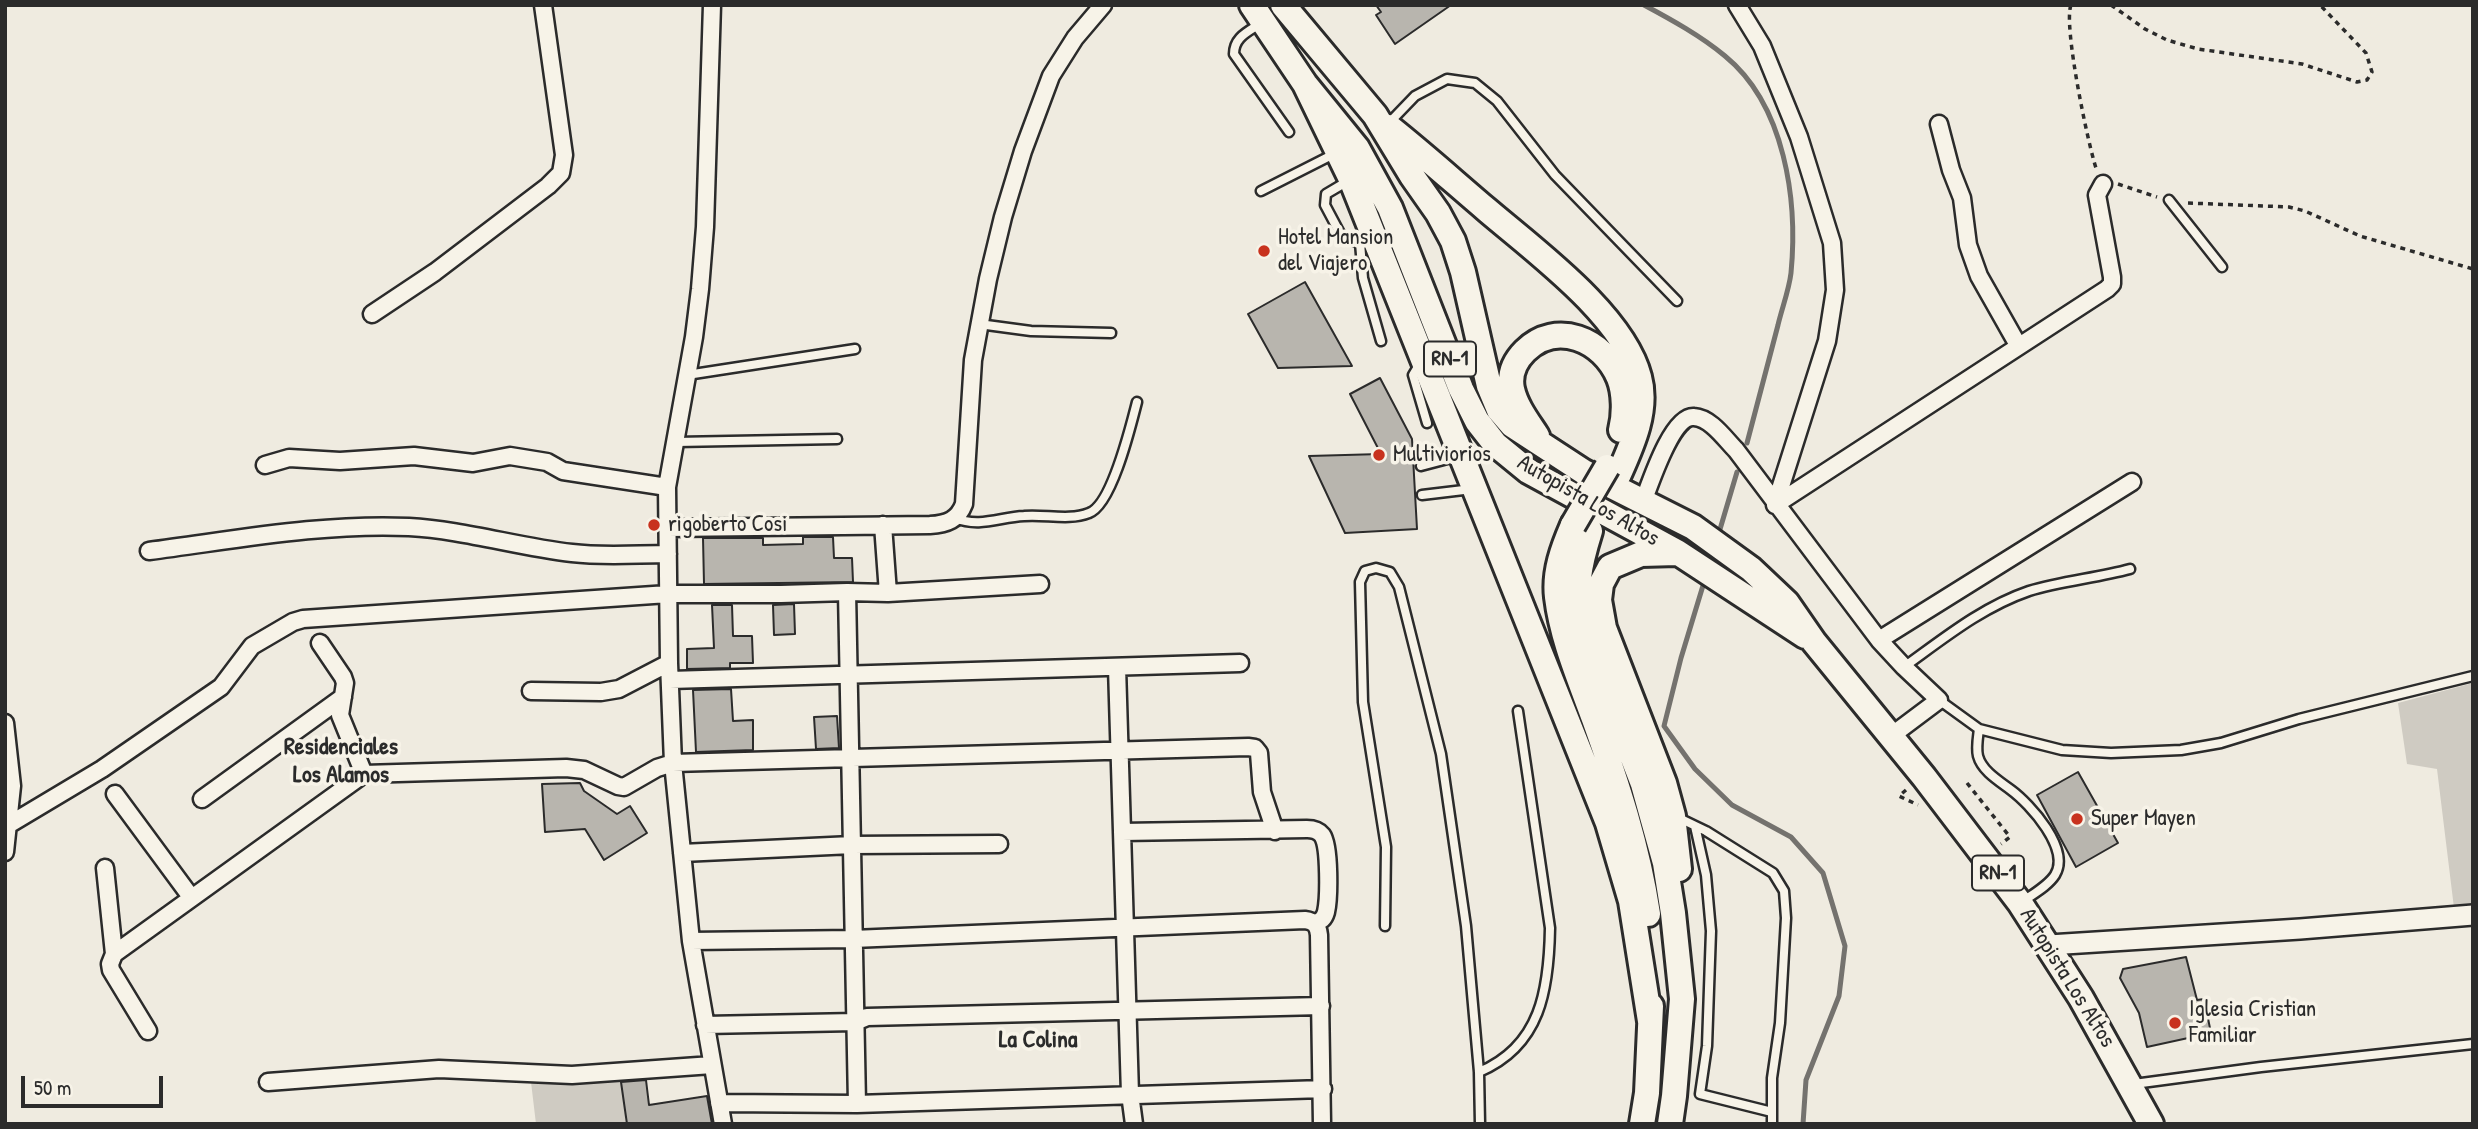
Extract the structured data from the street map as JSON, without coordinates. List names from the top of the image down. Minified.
{"streets":{"main road":["RN-1","Autopista Los Altos"]},"crossings":[["RN-1","Autopista Los Altos"]],"districts":["Residenciales Los Alamos","La Colina"],"places":["Hotel Mansion del Viajero","Multiviorios","rigoberto Cosi","Super Mayen","Iglesia Cristian Familiar"],"scale_bar":"50 m"}
